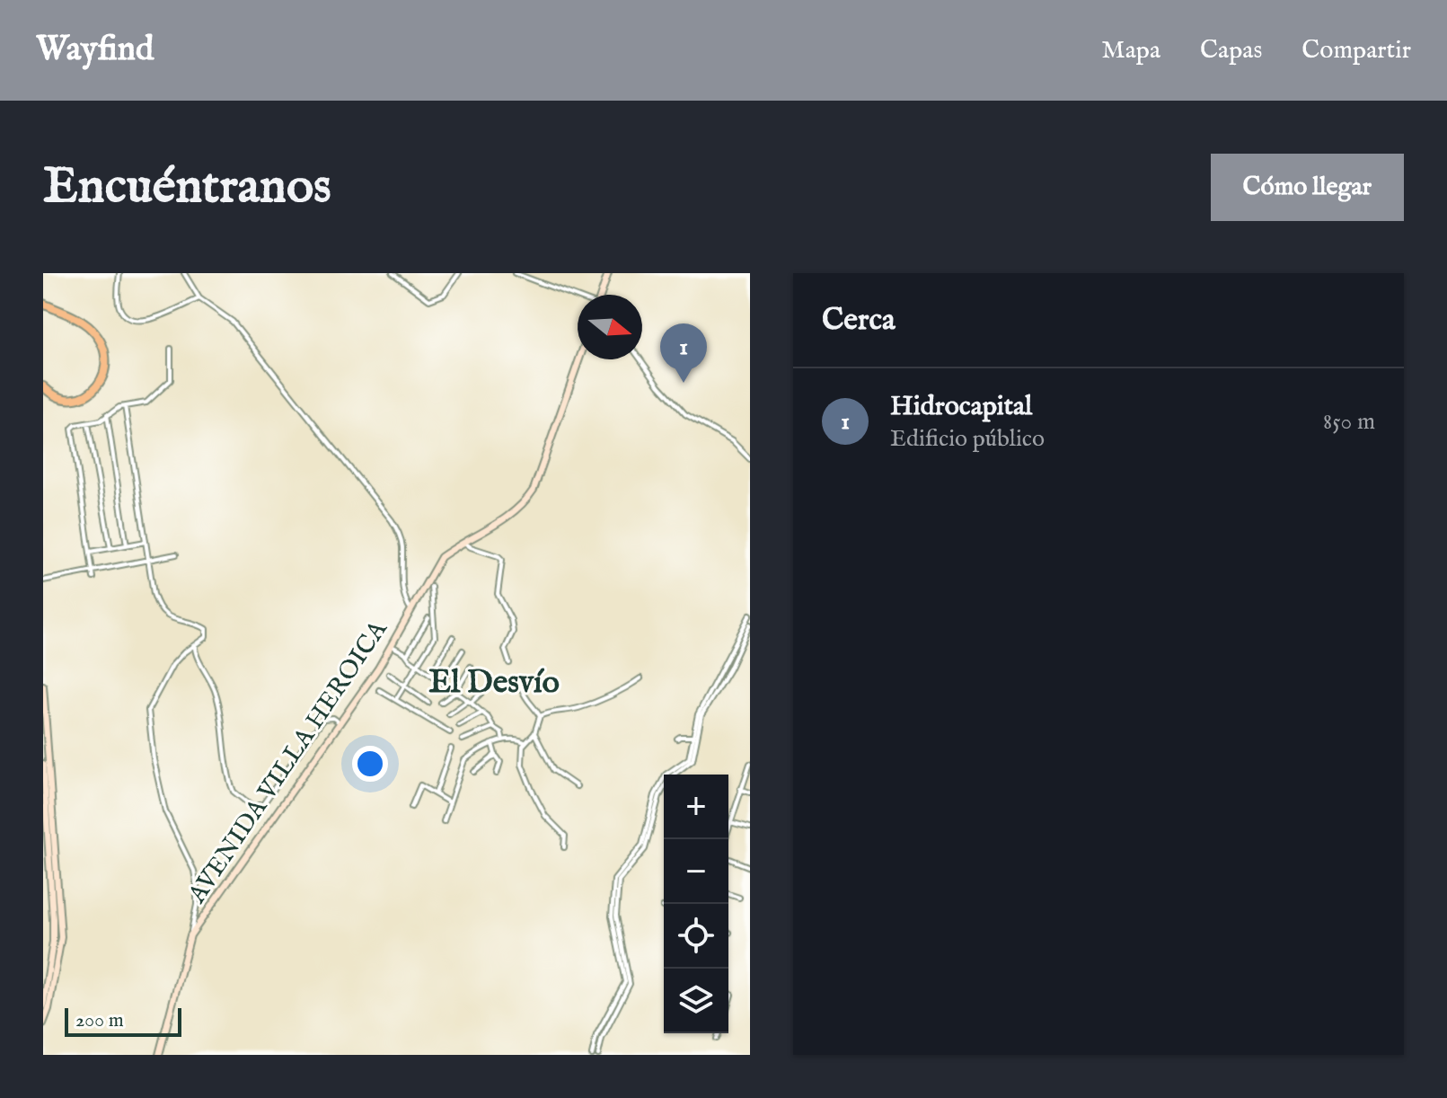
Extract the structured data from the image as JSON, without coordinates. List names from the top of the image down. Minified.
{"streets":{"main road":["AVENIDA VILLA HEROICA"]},"districts":["El Desvío"],"scale_bar":"200 m","north":"right","page":{"header":"Wayfind","nav":["Mapa","Capas","Compartir"],"buttons":"Cómo llegar","title":"Encuéntranos","heading":"Cerca","pins":"1","list":[{"mark":"1","name":"Hidrocapital","note":"Edificio público","value":"850 m"}],"map_buttons":["+","−"],"scale":"200 m"}}
